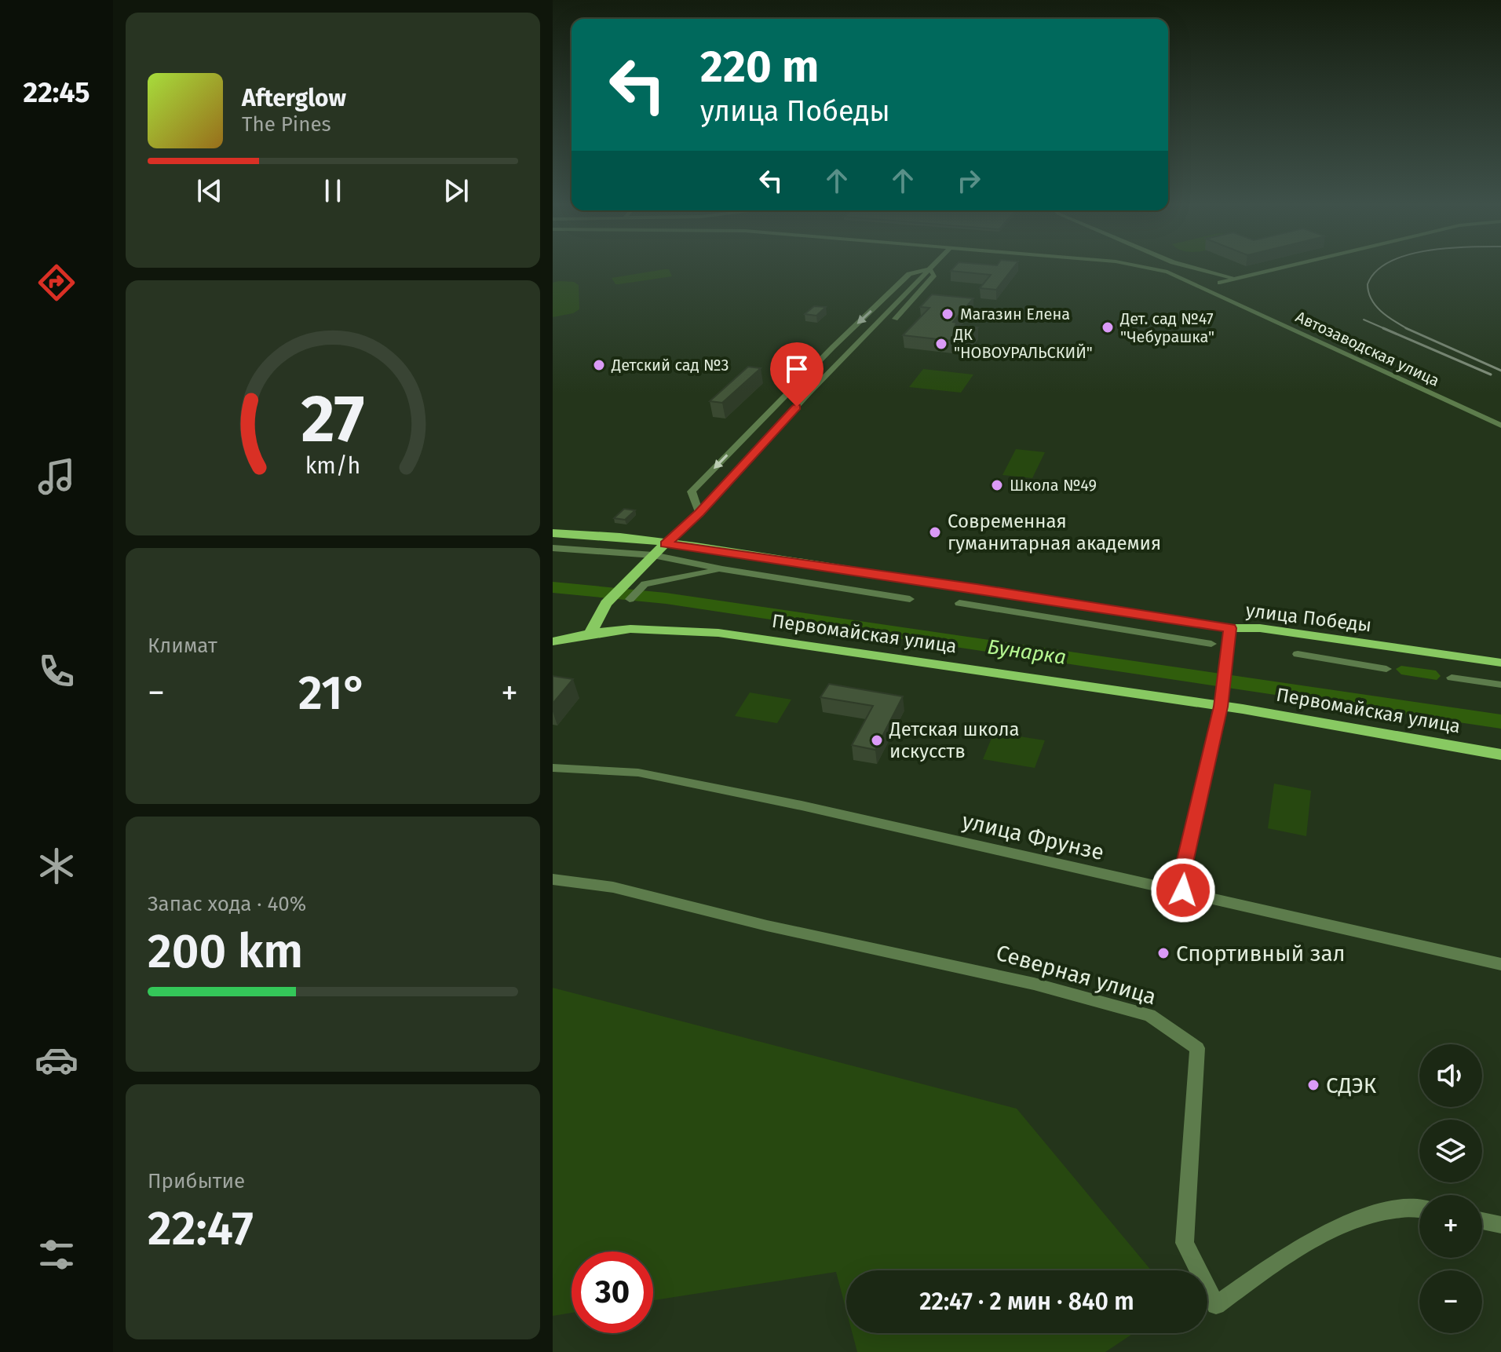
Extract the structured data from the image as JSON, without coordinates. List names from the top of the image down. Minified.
{"streets":{"main road":["улица Победы","Первомайская улица"],"street":["Автозаводская улица","улица Фрунзе","Северная улица"]},"water":["Бунарка"],"places":["Магазин Елена","Дет. сад №47 \"Чебурашка\"","ДК \"НОВОУРАЛЬСКИЙ\"","Детский сад №3","Школа №49","Современная гуманитарная академия","Детская школа искусств","Спортивный зал","СДЭК"],"page":{"tabs":"22:45","turn":["220 m","улица Победы"],"song":["Afterglow","The Pines"],"tile":["Климат",["Запас хода · 40%","200 km"],["Прибытие","22:47"]],"heat":["−","21°","+"],"map_buttons":["+","−"],"limit":"30","trip":"22:47 · 2 мин · 840 m","gauge":["27","km/h"]}}
